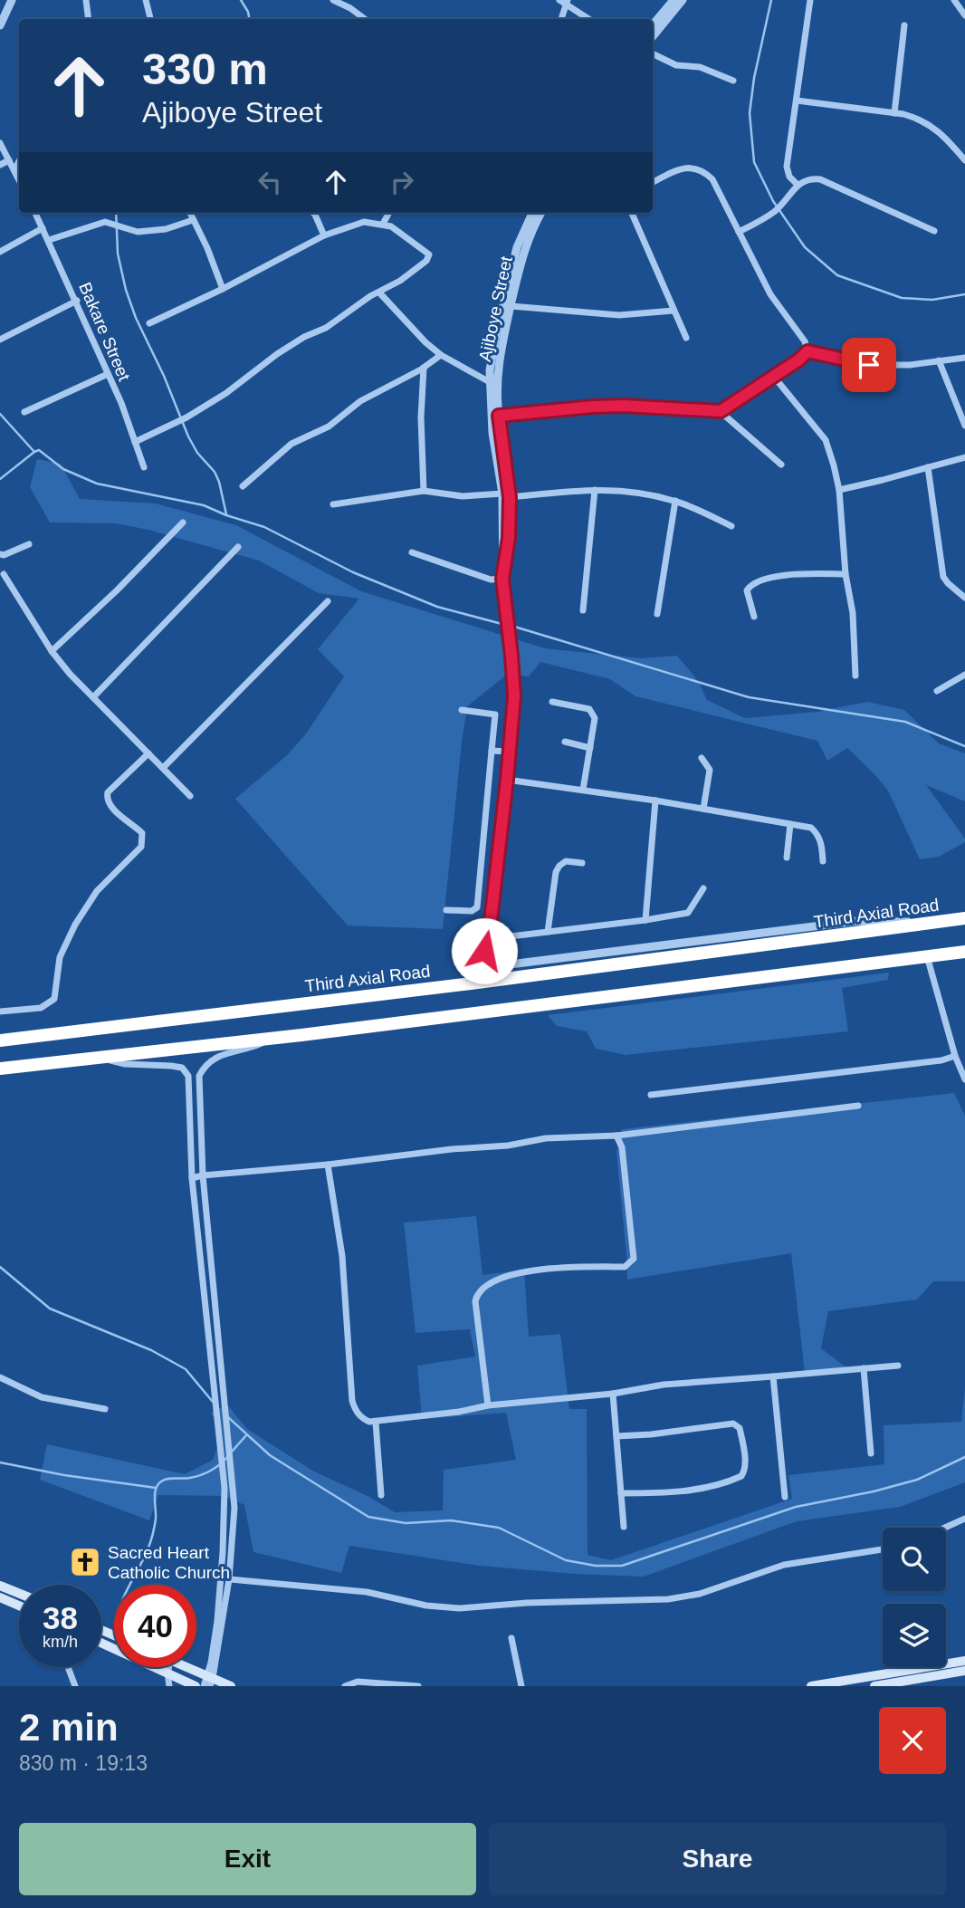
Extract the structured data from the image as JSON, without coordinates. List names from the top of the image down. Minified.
{"streets":{"highway":["Third Axial Road"],"street":["Ajiboye Street","Bakare Street"]},"crossings":[["Ajiboye Street","Third Axial Road"]],"places":{"church":["Sacred Heart Catholic Church"]},"page":{"turn":["330 m","Ajiboye Street"],"speed":"38 km/h","limit":"40","heading":["2 min","830 m · 19:13"],"buttons":["Exit","Share"]}}
